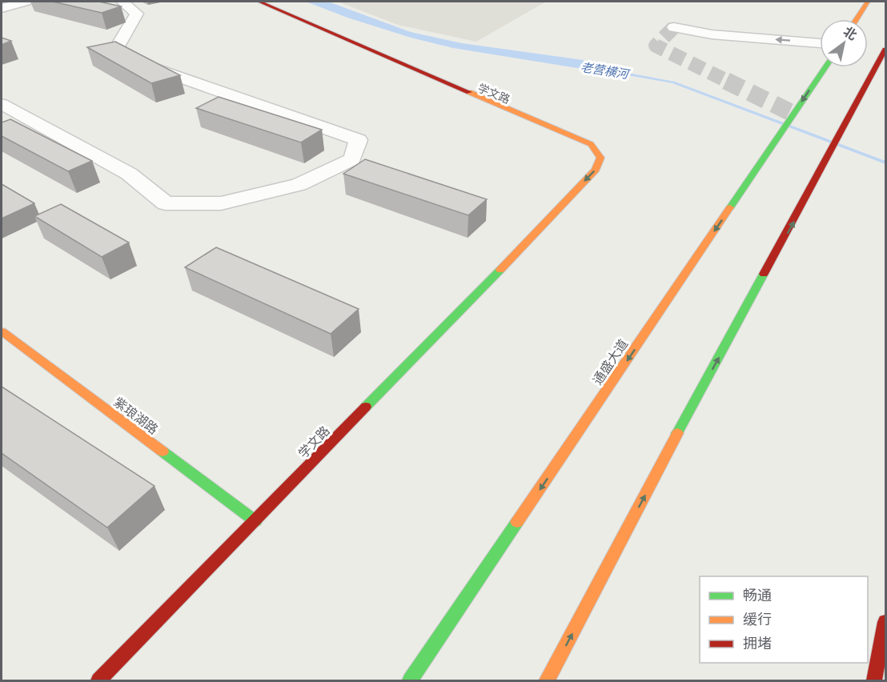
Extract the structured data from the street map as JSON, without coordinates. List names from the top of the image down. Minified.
{"streets":{"street":["学文路","通盛大道","紫琅湖路"]},"crossings":[["学文路","紫琅湖路"]],"water":["老营横河"],"legend":["畅通","缓行","拥堵"],"north":"top right"}
